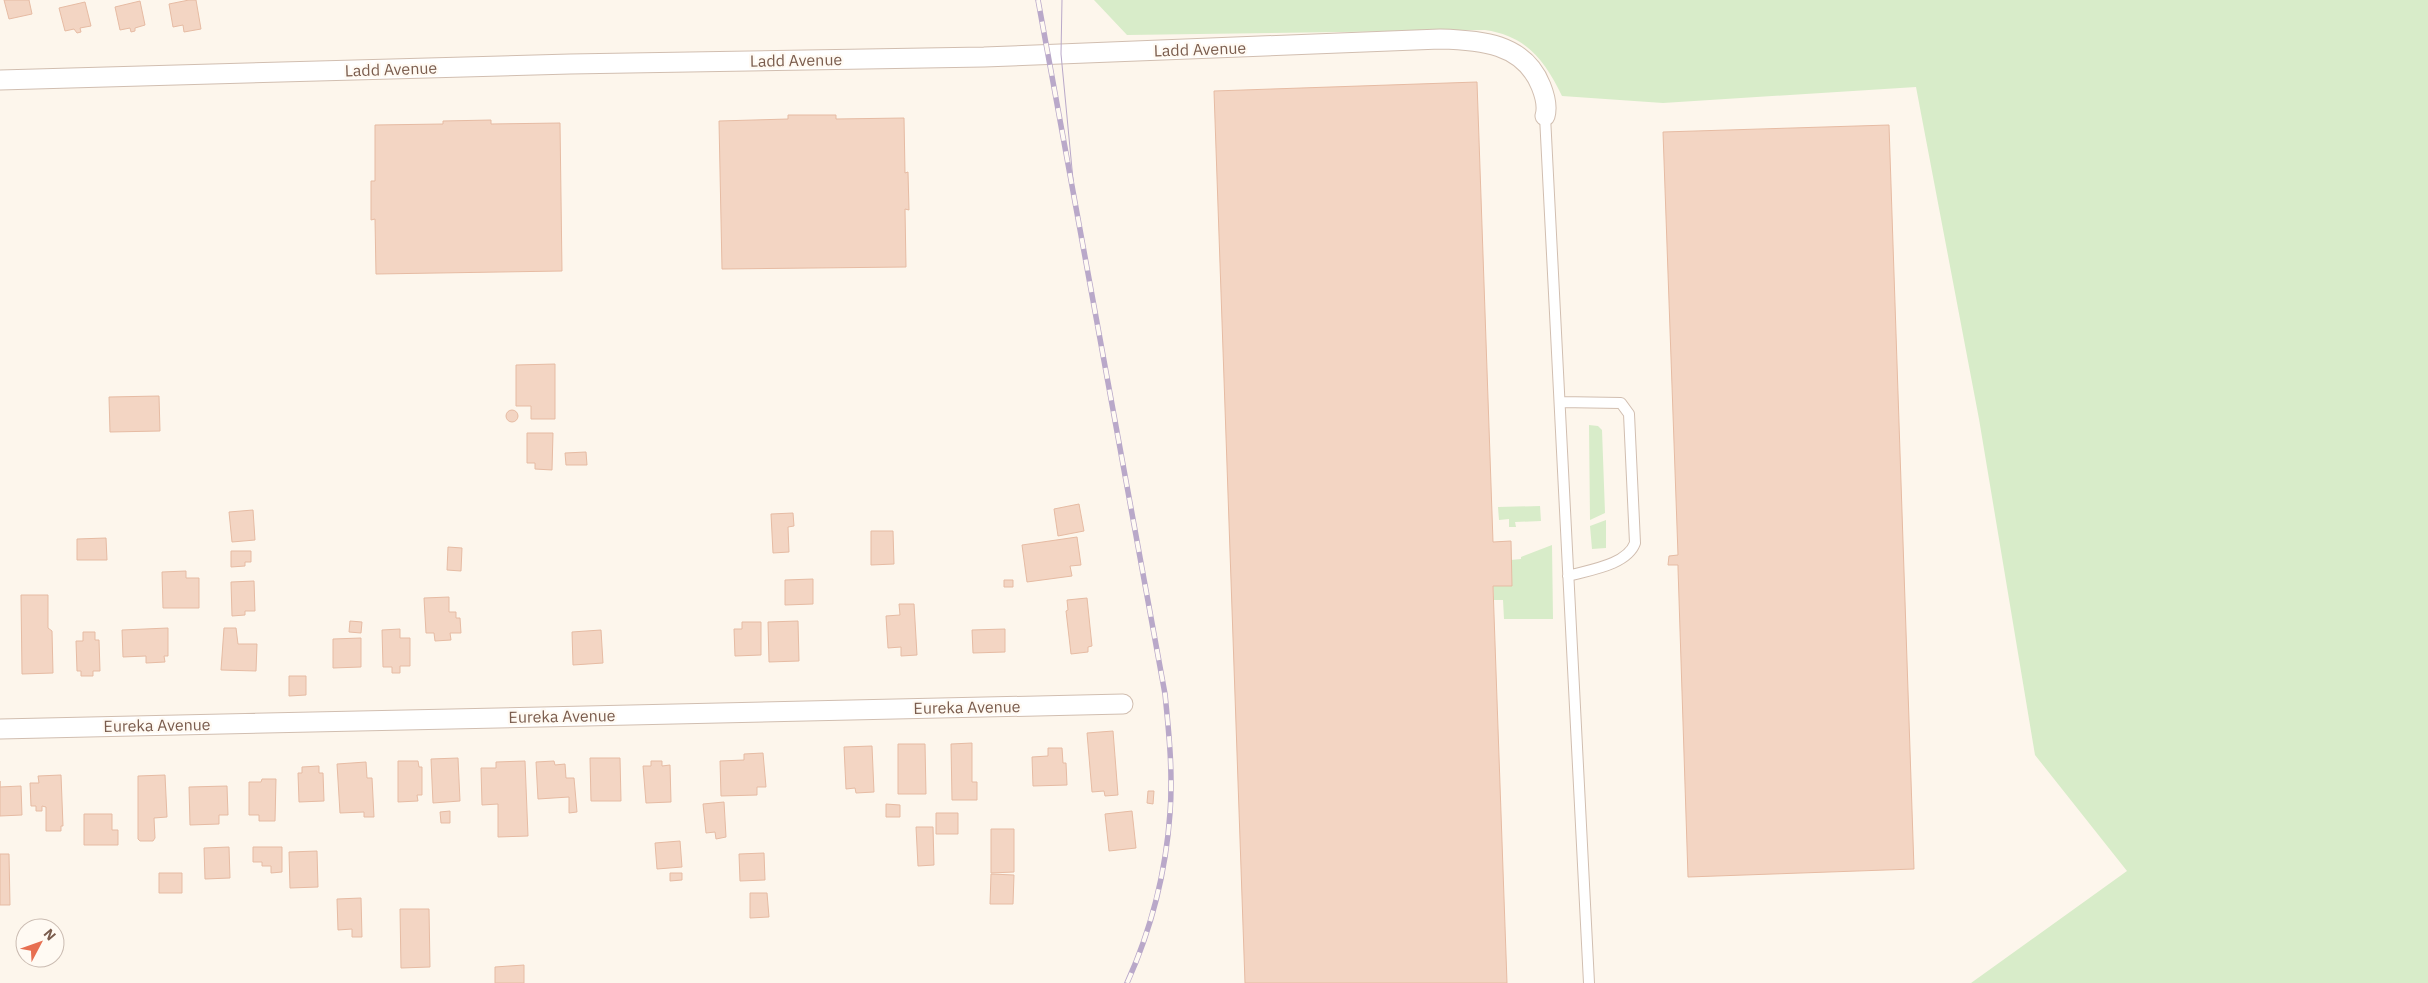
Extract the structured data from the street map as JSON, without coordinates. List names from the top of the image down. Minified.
{"streets":{"street":["Ladd Avenue","Eureka Avenue"]},"north":"top right"}
